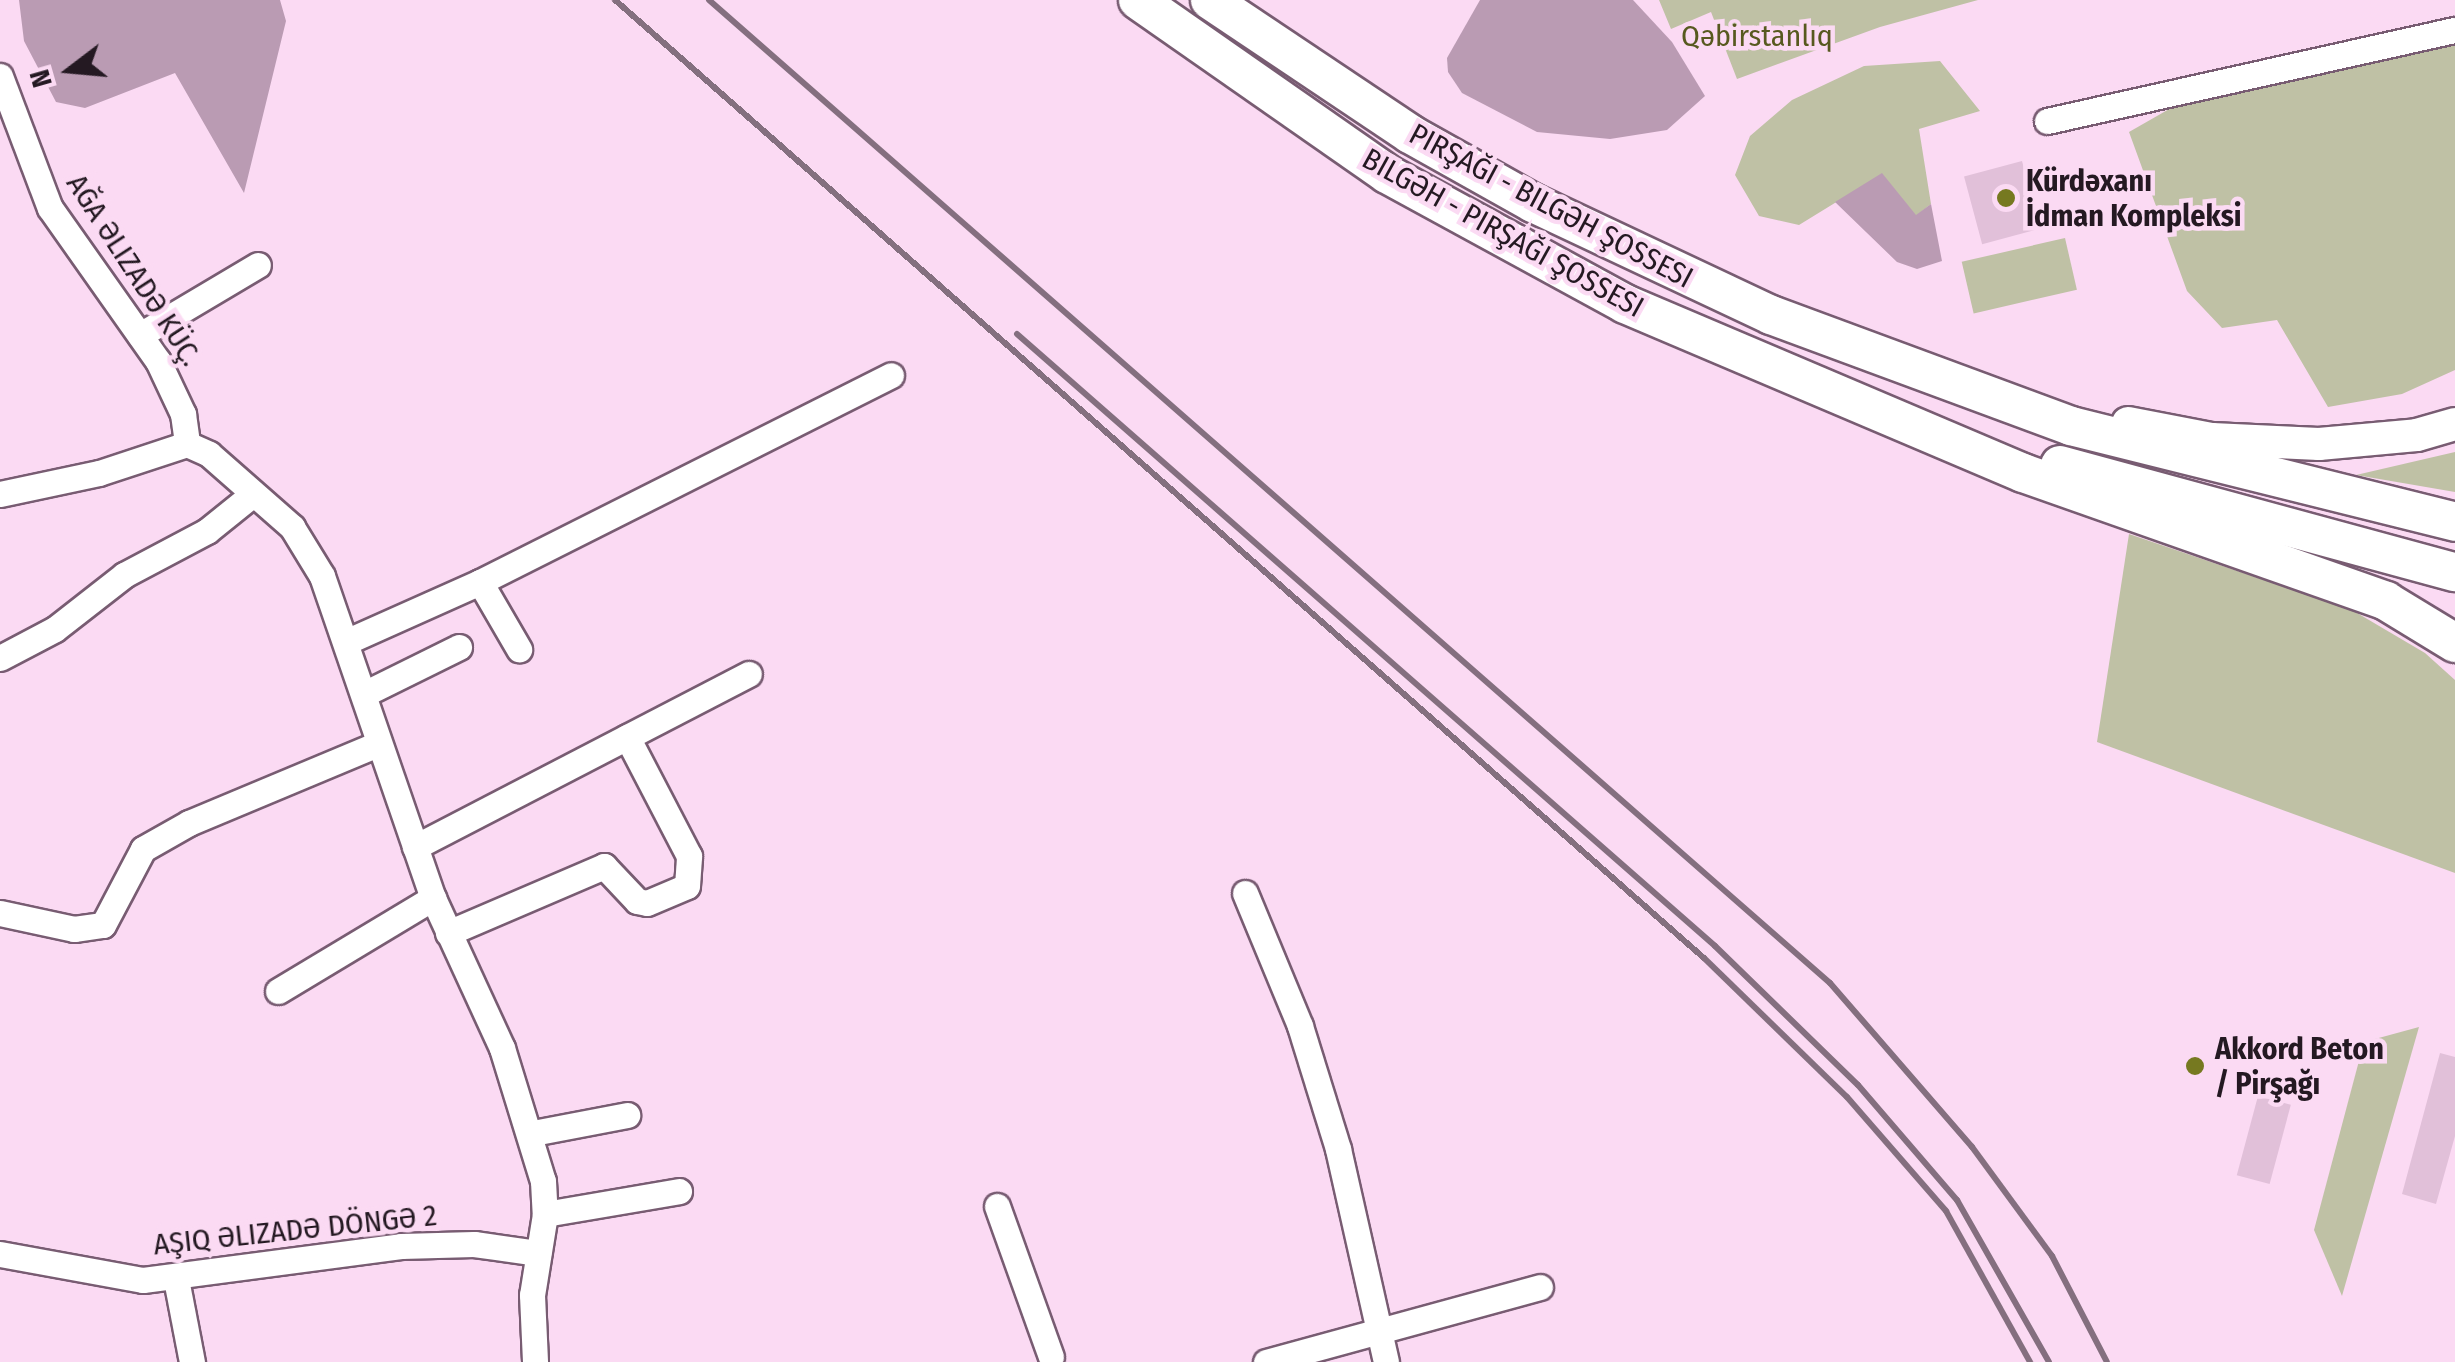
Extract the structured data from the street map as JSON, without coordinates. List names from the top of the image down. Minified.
{"streets":{"street":["AĞA ƏLIZADƏ KÜÇ."]},"parks":["Qəbirstanlıq"],"places":["Kürdəxanı İdman Kompleksi","Akkord Beton / Pirşağı"],"north":"left"}
